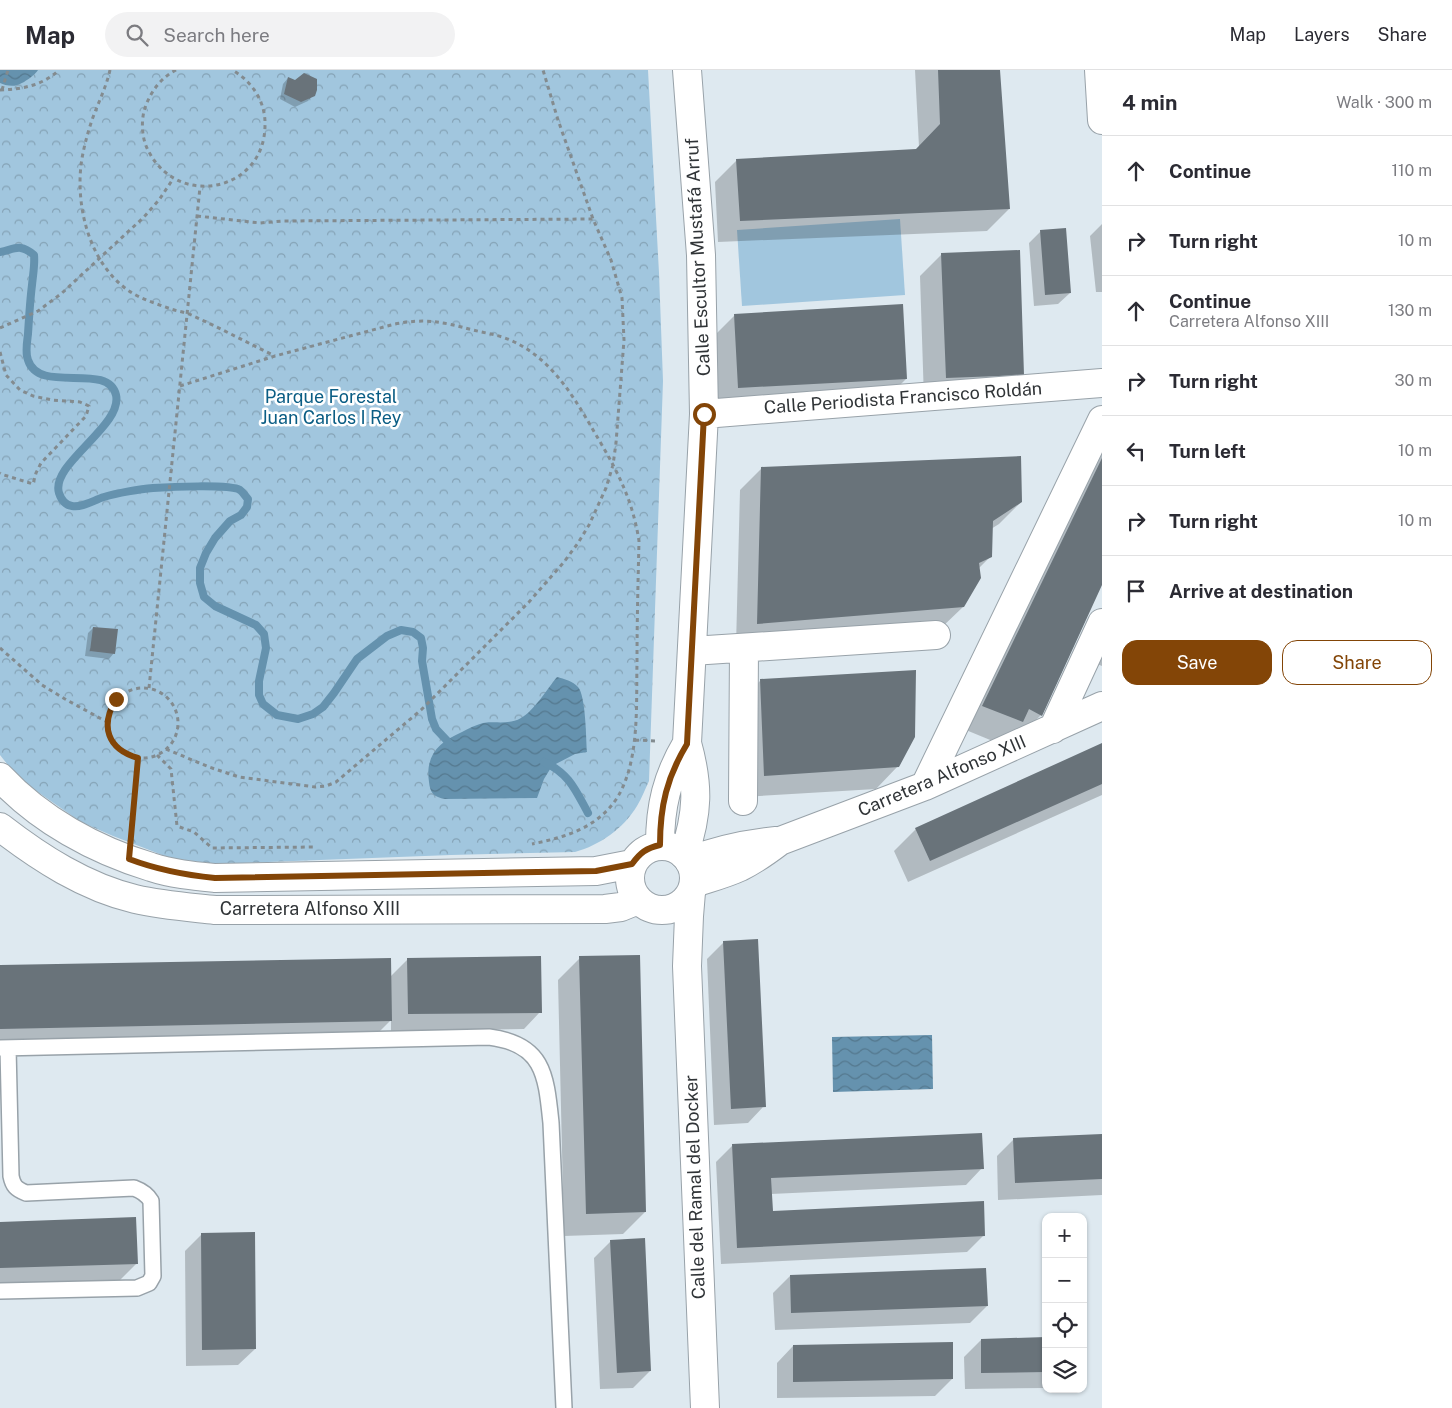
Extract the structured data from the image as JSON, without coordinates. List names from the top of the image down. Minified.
{"streets":{"street":["Calle Escultor Mustafá Arruf","Calle Periodista Francisco Roldán","Carretera Alfonso XIII","Calle del Ramal del Docker"]},"crossings":[["Calle Escultor Mustafá Arruf","Calle Periodista Francisco Roldán"],["Calle Escultor Mustafá Arruf","Carretera Alfonso XIII"],["Calle Escultor Mustafá Arruf","Calle del Ramal del Docker"],["Carretera Alfonso XIII","Calle del Ramal del Docker"]],"parks":["Parque Forestal Juan Carlos I Rey"],"page":{"header":"Map","search":"Search here","nav":["Map","Layers","Share"],"heading":["4 min","Walk · 300 m"],"list":[["Continue","110 m"],["Turn right","10 m"],["Continue","Carretera Alfonso XIII","130 m"],["Turn right","30 m"],["Turn left","10 m"],["Turn right","10 m"],"Arrive at destination"],"buttons":["Save","Share"],"map_buttons":["+","−"]}}
